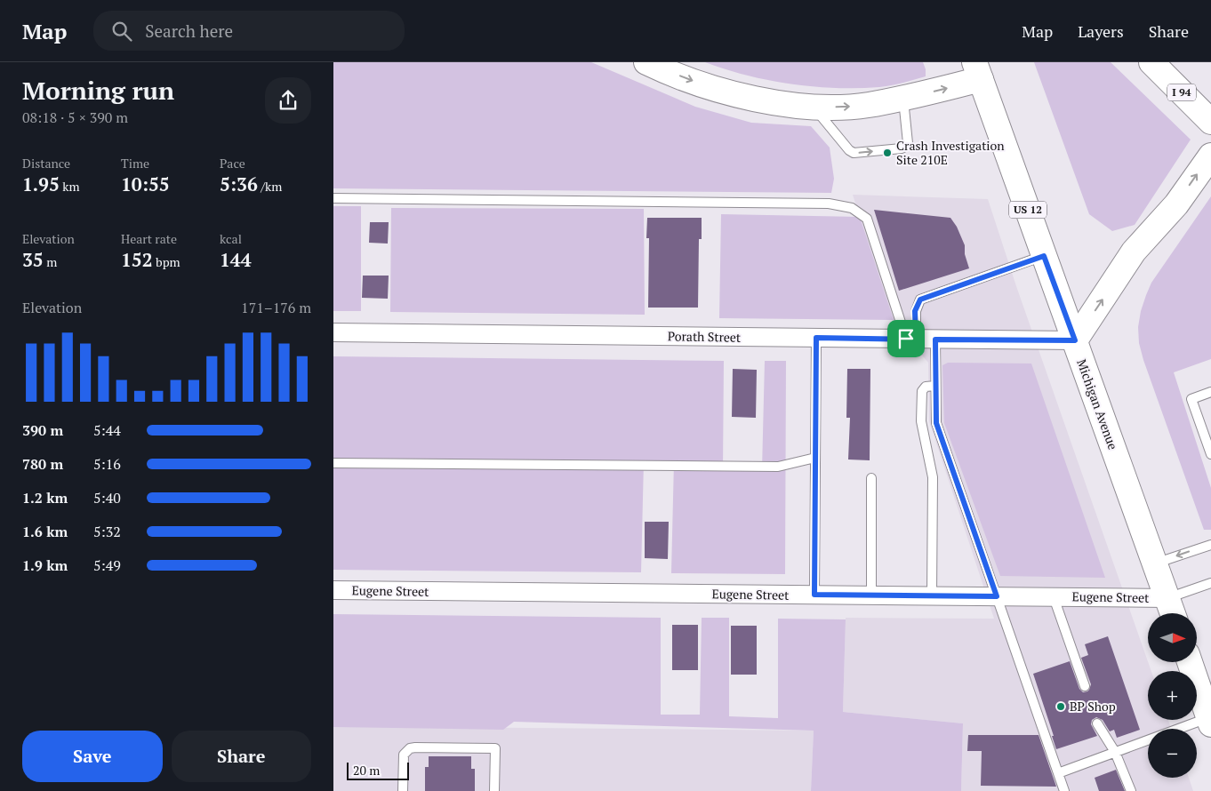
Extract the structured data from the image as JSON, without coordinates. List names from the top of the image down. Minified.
{"streets":{"main road":["I 94","US 12","Michigan Avenue"],"street":["Porath Street","Eugene Street"]},"crossings":[["Porath Street","Michigan Avenue"],["Michigan Avenue","Eugene Street"]],"places":["Crash Investigation Site 210E","BP Shop"],"scale_bar":"20 m","north":"right","page":{"header":"Map","search":"Search here","nav":["Map","Layers","Share"],"heading":["Morning run","08:18 · 5 × 390 m"],"stats":[["Distance","1.95 km"],["Time","10:55"],["Pace","5:36 /km"],["Elevation","35 m"],["Heart rate","152 bpm"],["kcal","144"]],"chart":["Elevation","171–176 m"],"list":[{"name":"390 m","note":"5:44"},{"name":"780 m","note":"5:16"},{"name":"1.2 km","note":"5:40"},{"name":"1.6 km","note":"5:32"},{"name":"1.9 km","note":"5:49"}],"map_buttons":["+","−"],"buttons":["Save","Share"],"scale":"20 m"}}
